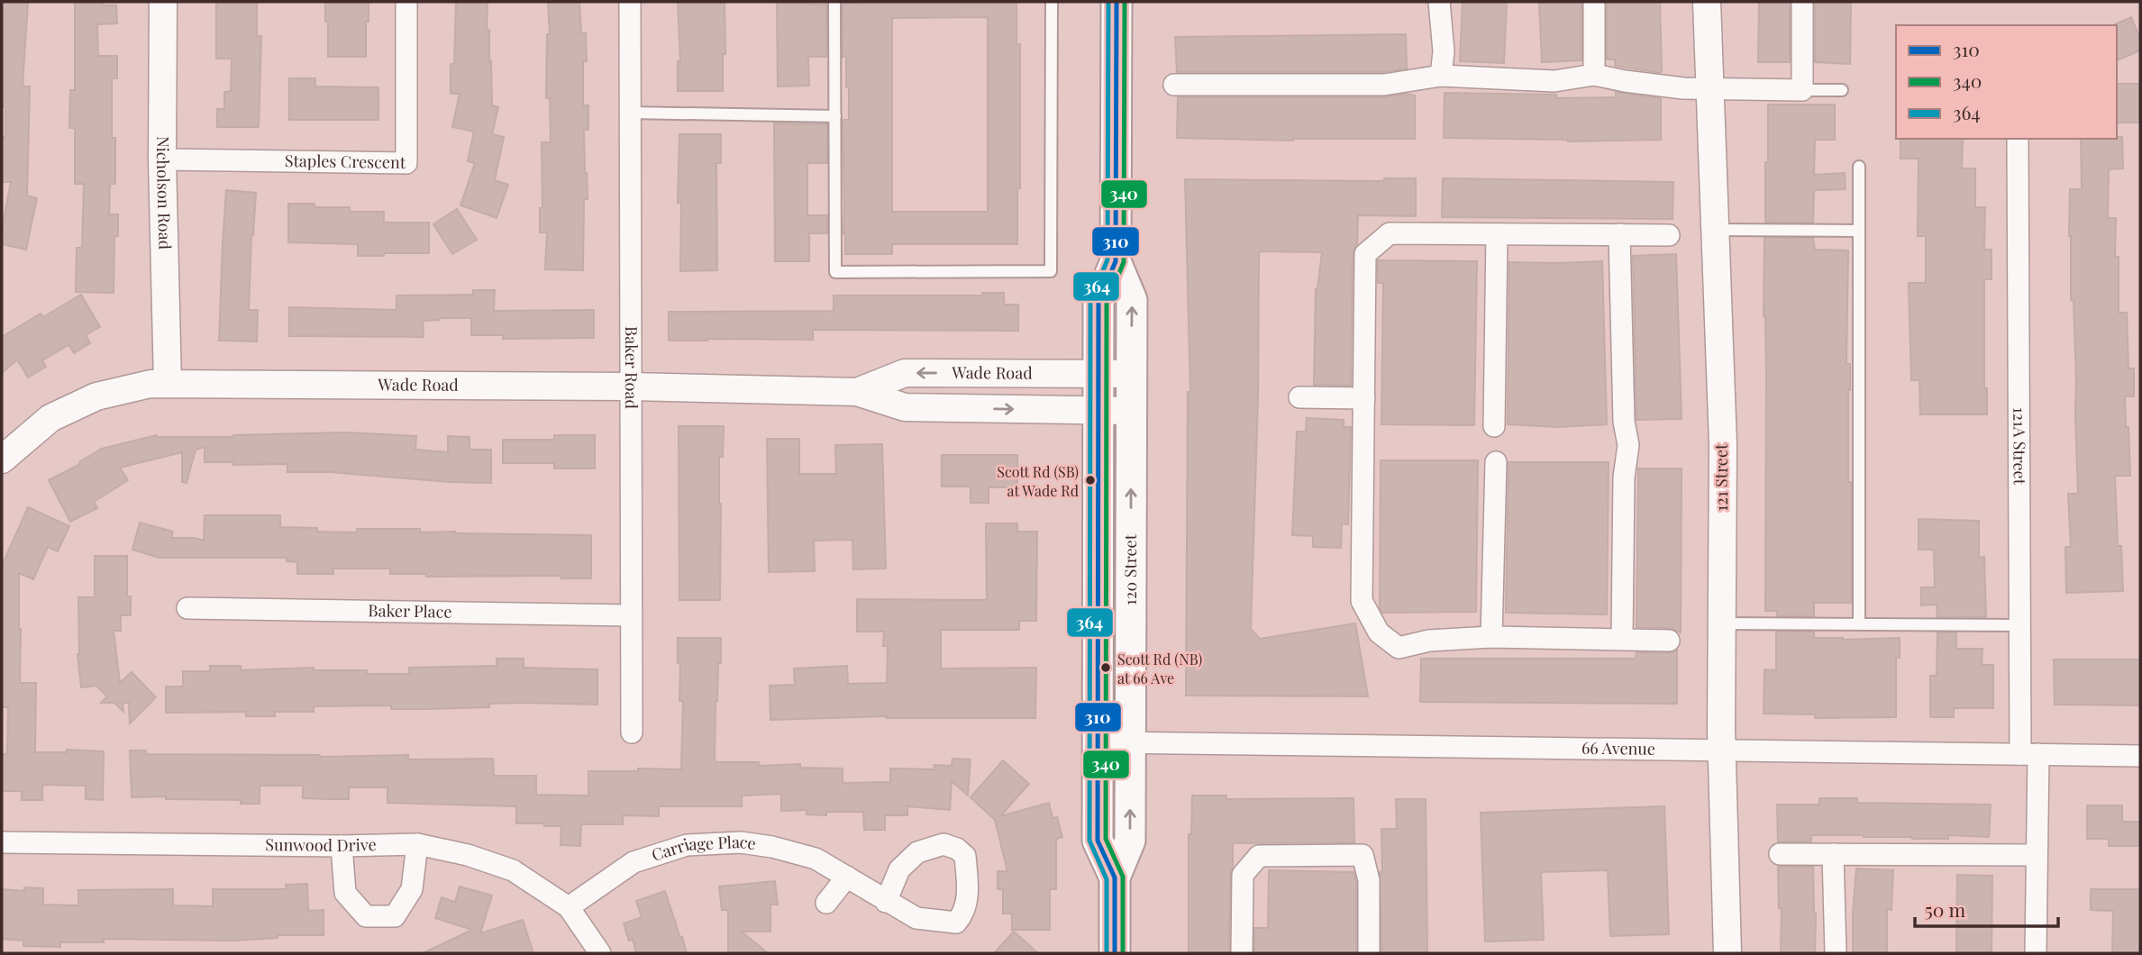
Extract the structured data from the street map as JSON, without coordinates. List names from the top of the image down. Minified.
{"streets":{"main road":["120 Street"],"street":["Staples Crescent","Nicholson Road","Baker Road","Wade Road","121A Street","121 Street","Baker Place","66 Avenue","Sunwood Drive","Carriage Place"]},"crossings":[["Staples Crescent","Nicholson Road"],["Nicholson Road","Wade Road"],["Baker Road","Wade Road"],["Baker Road","Baker Place"],["Wade Road","120 Street"],["121A Street","66 Avenue"],["121 Street","66 Avenue"],["120 Street","66 Avenue"],["Sunwood Drive","Carriage Place"]],"places":["Scott Rd (SB) at Wade Rd","Scott Rd (NB) at 66 Ave"],"lines":["transit line 310","transit line 340","transit line 364"],"legend":["310","340","364"],"scale_bar":"50 m"}
